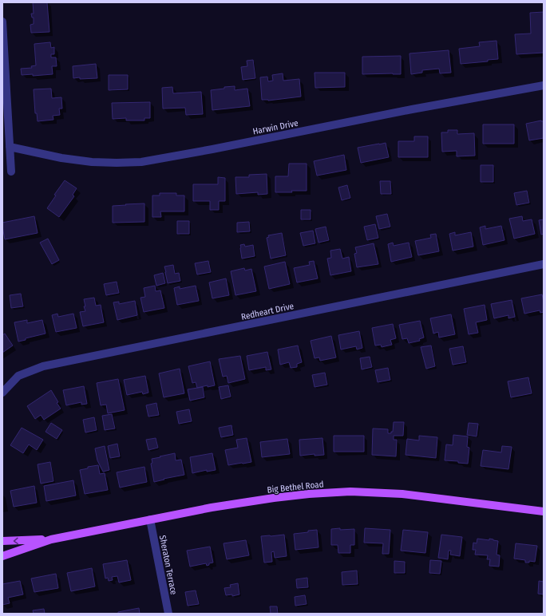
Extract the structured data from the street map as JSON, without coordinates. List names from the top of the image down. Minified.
{"streets":{"main road":["Big Bethel Road"],"street":["Harwin Drive","Redheart Drive","Sheraton Terrace"]},"crossings":[["Big Bethel Road","Sheraton Terrace"]]}
